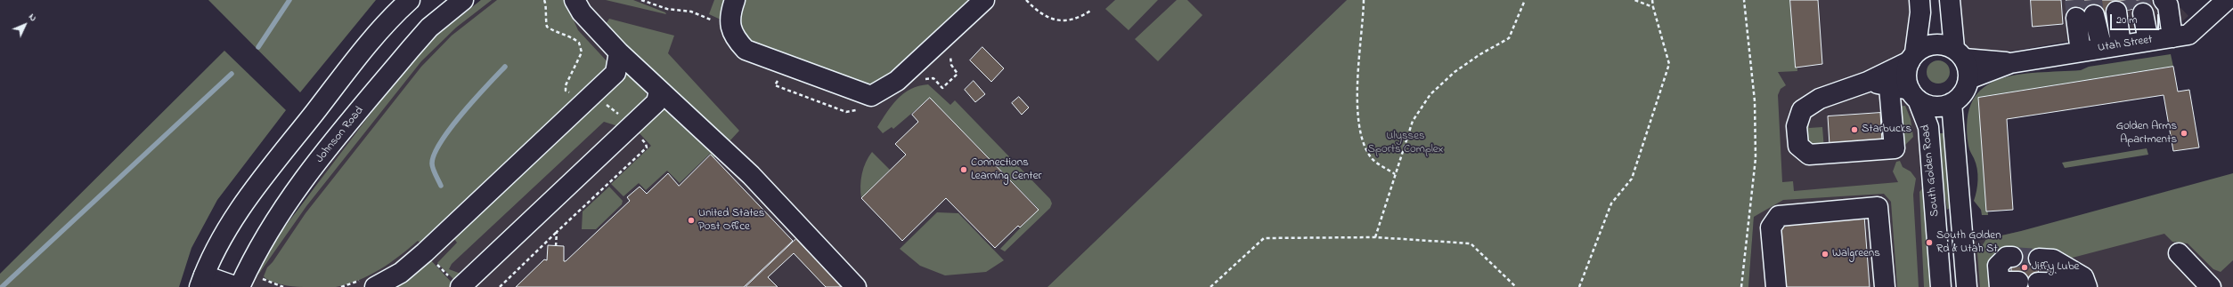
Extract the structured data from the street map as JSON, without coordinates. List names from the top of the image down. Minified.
{"streets":{"main road":["Utah Street","Johnson Road","South Golden Road"]},"crossings":[["Utah Street","South Golden Road"]],"parks":["Ulysses Sports Complex"],"places":["Starbucks","Golden Arms Apartments","Connections Learning Center","United States Post Office","South Golden Rd & Utah St","Walgreens","Jiffy Lube"],"scale_bar":"20 m","north":"top right"}
